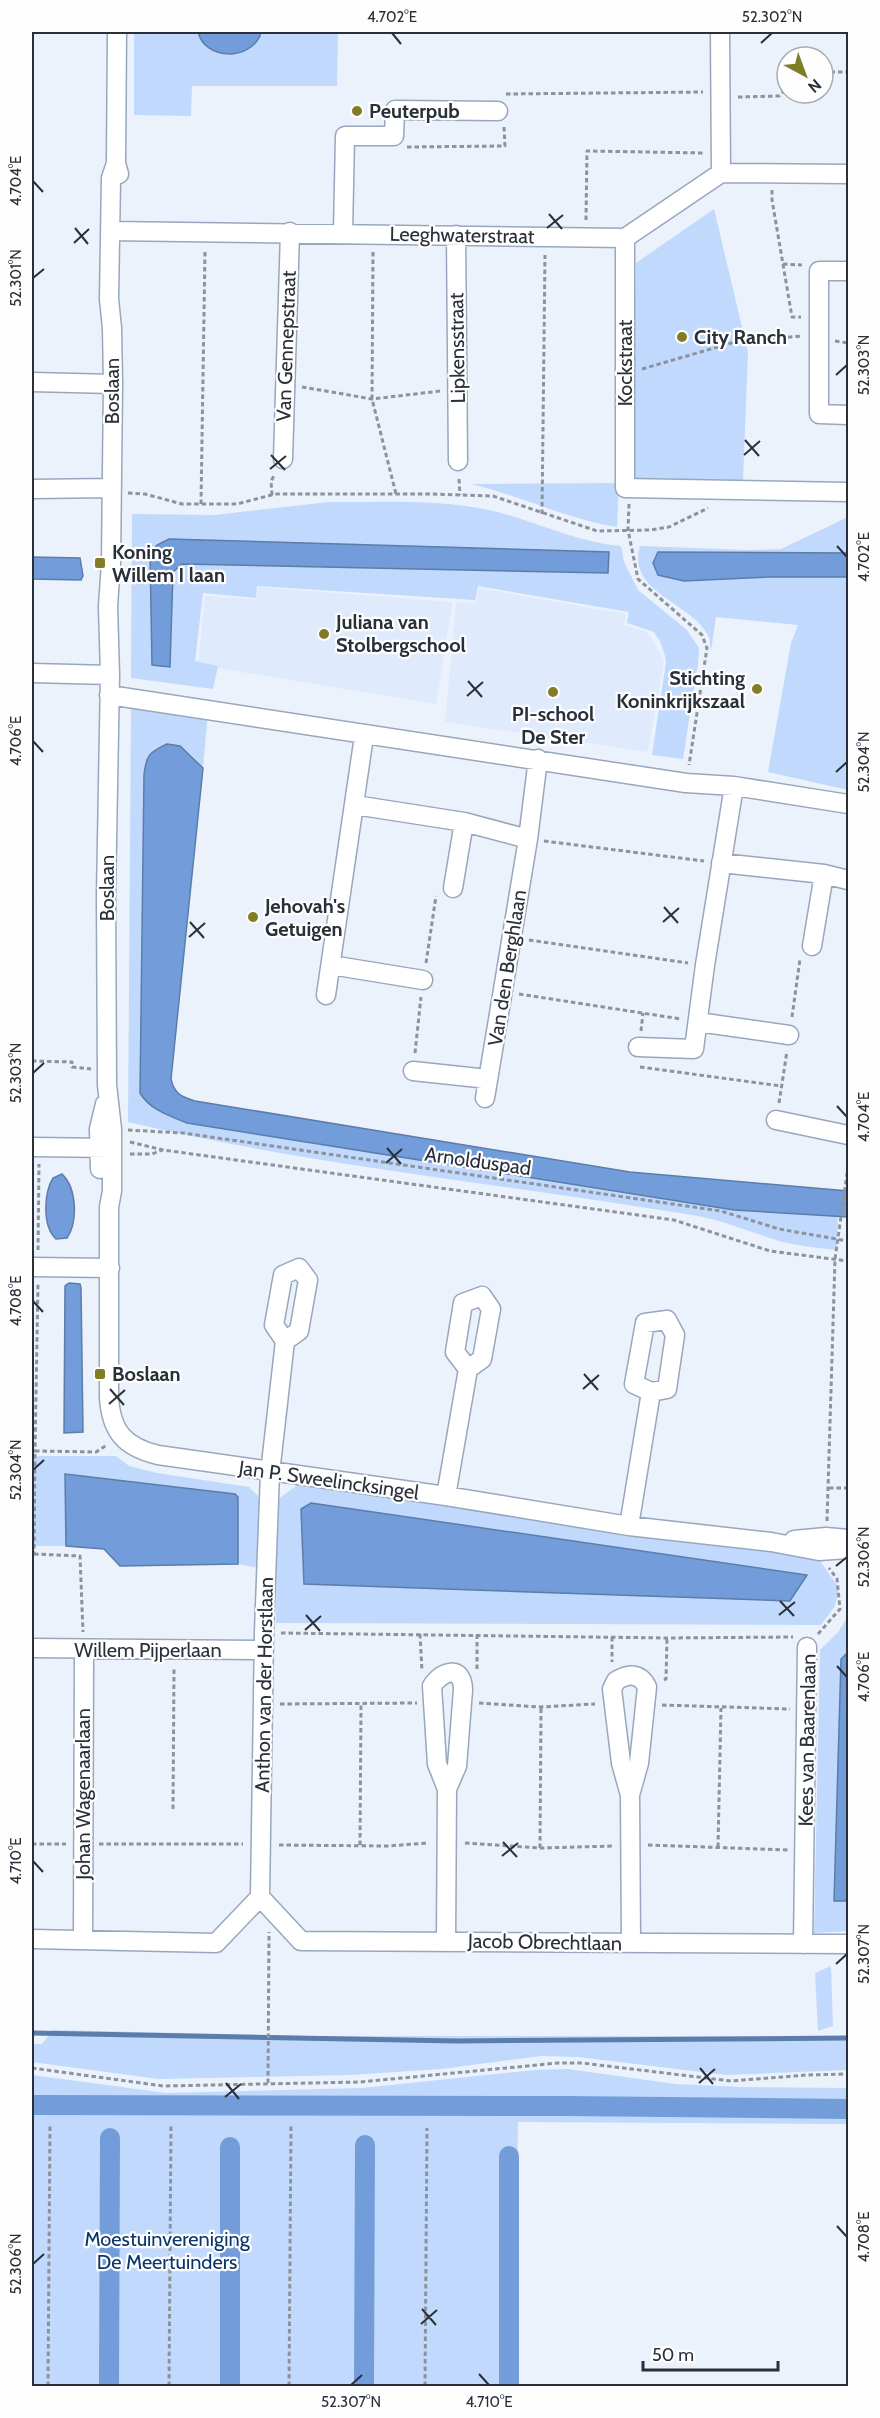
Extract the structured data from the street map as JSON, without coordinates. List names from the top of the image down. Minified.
{"streets":{"street":["Leeghwaterstraat","Van Gennepstraat","Lipkensstraat","Kockstraat","Boslaan","Van den Berghlaan","Jan P. Sweelincksingel","Willem Pijperlaan","Anthon van der Horstlaan","Kees van Baarenlaan","Johan Wagenaarlaan","Jacob Obrechtlaan"],"path":["Arnolduspad"]},"crossings":[["Leeghwaterstraat","Van Gennepstraat"],["Leeghwaterstraat","Lipkensstraat"],["Leeghwaterstraat","Kockstraat"],["Leeghwaterstraat","Boslaan"],["Boslaan","Arnolduspad"],["Jan P. Sweelincksingel","Anthon van der Horstlaan"],["Jan P. Sweelincksingel","Kees van Baarenlaan"],["Willem Pijperlaan","Anthon van der Horstlaan"],["Willem Pijperlaan","Johan Wagenaarlaan"],["Anthon van der Horstlaan","Jacob Obrechtlaan"],["Kees van Baarenlaan","Jacob Obrechtlaan"]],"parks":["Moestuinvereniging De Meertuinders"],"places":{"other":["Peuterpub","City Ranch","Juliana van Stolbergschool","Stichting Koninkrijkszaal","PI-school De Ster","Jehovah's Getuigen"],"transit":["Koning Willem I laan","Boslaan"]},"scale_bar":"50 m","north":"bottom right","coordinates":["4.702°E","52.302°N","4.704°E","52.301°N","52.303°N","4.706°E","52.304°N","4.708°E","52.306°N","4.710°E","52.307°N"]}
